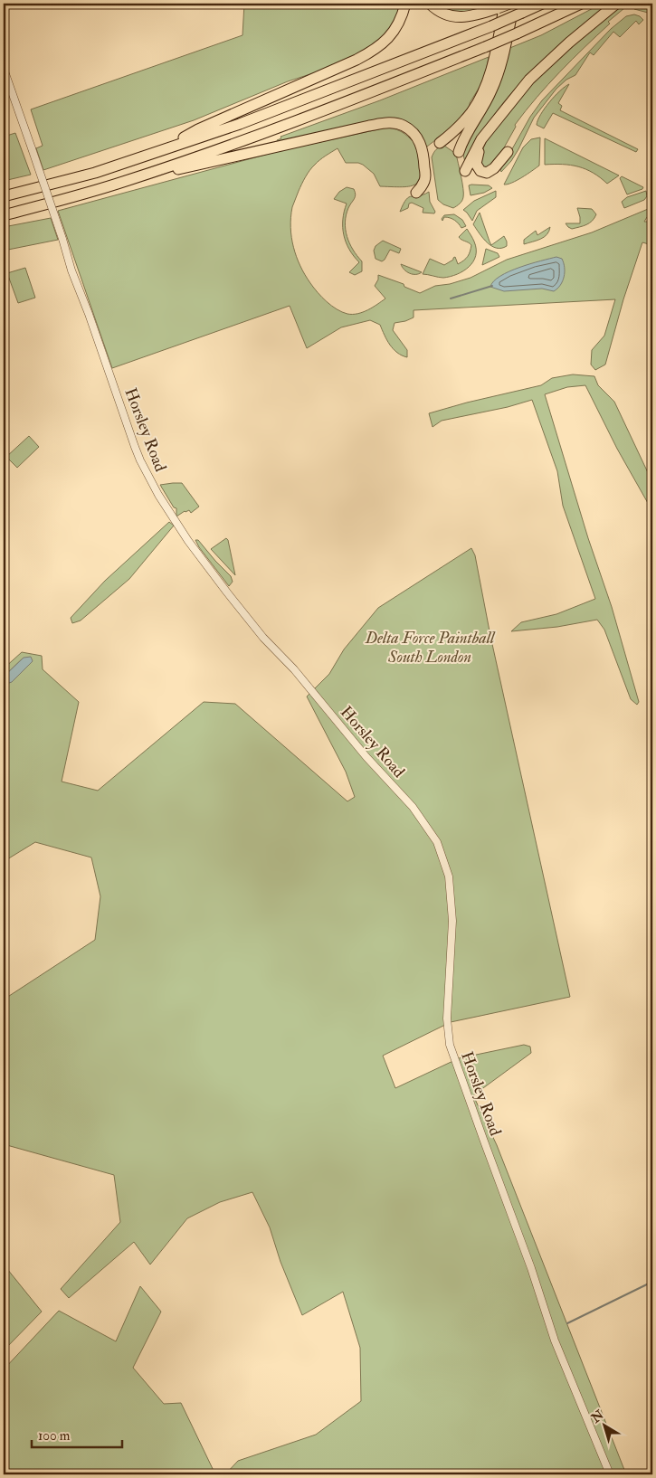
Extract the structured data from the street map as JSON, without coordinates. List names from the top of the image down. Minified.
{"streets":{"street":["Horsley Road"]},"parks":["Delta Force Paintball South London"],"scale_bar":"100 m","north":"top left"}
